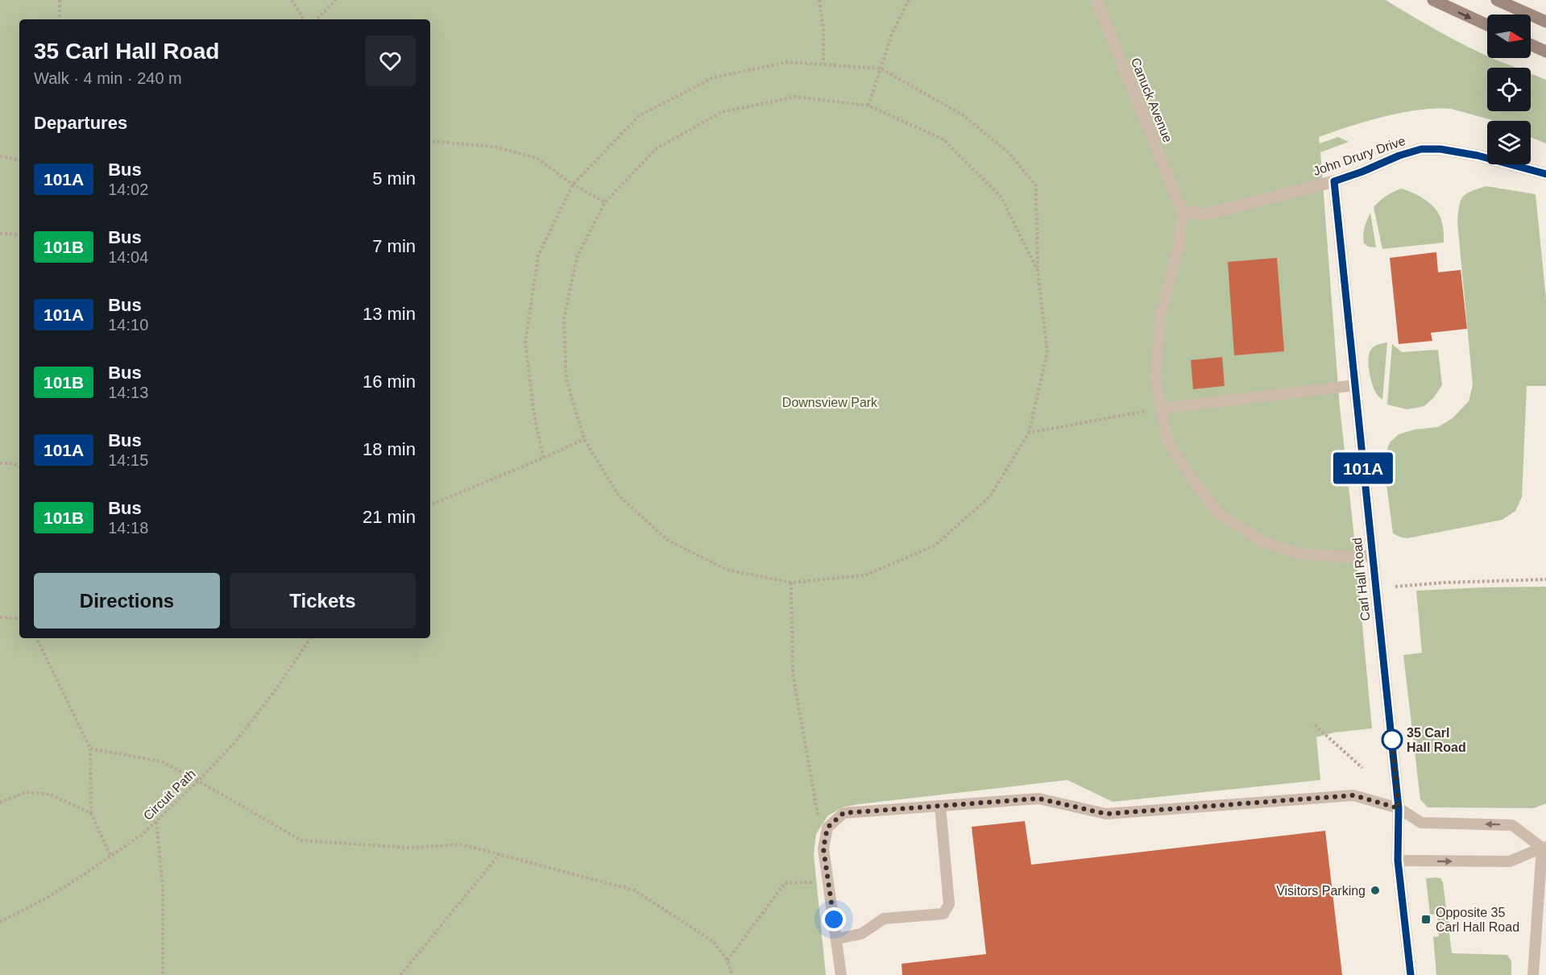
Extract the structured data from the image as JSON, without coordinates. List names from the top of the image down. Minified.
{"streets":{"street":["Canuck Avenue","John Drury Drive","Carl Hall Road"],"path":["Circuit Path"]},"crossings":[["Canuck Avenue","John Drury Drive"],["John Drury Drive","Carl Hall Road"]],"parks":["Downsview Park"],"places":{"other":["35 Carl Hall Road","Visitors Parking"],"transit":["Opposite 35 Carl Hall Road"]},"lines":["bus line 101A"],"north":"right","page":{"on_map":"101A","heading":[["35 Carl Hall Road","Walk · 4 min · 240 m"],"Departures"],"list":[{"mark":"101A","name":"Bus","note":"14:02","value":"5 min"},{"mark":"101B","name":"Bus","note":"14:04","value":"7 min"},{"mark":"101A","name":"Bus","note":"14:10","value":"13 min"},{"mark":"101B","name":"Bus","note":"14:13","value":"16 min"},{"mark":"101A","name":"Bus","note":"14:15","value":"18 min"},{"mark":"101B","name":"Bus","note":"14:18","value":"21 min"}],"buttons":["Directions","Tickets"]}}
